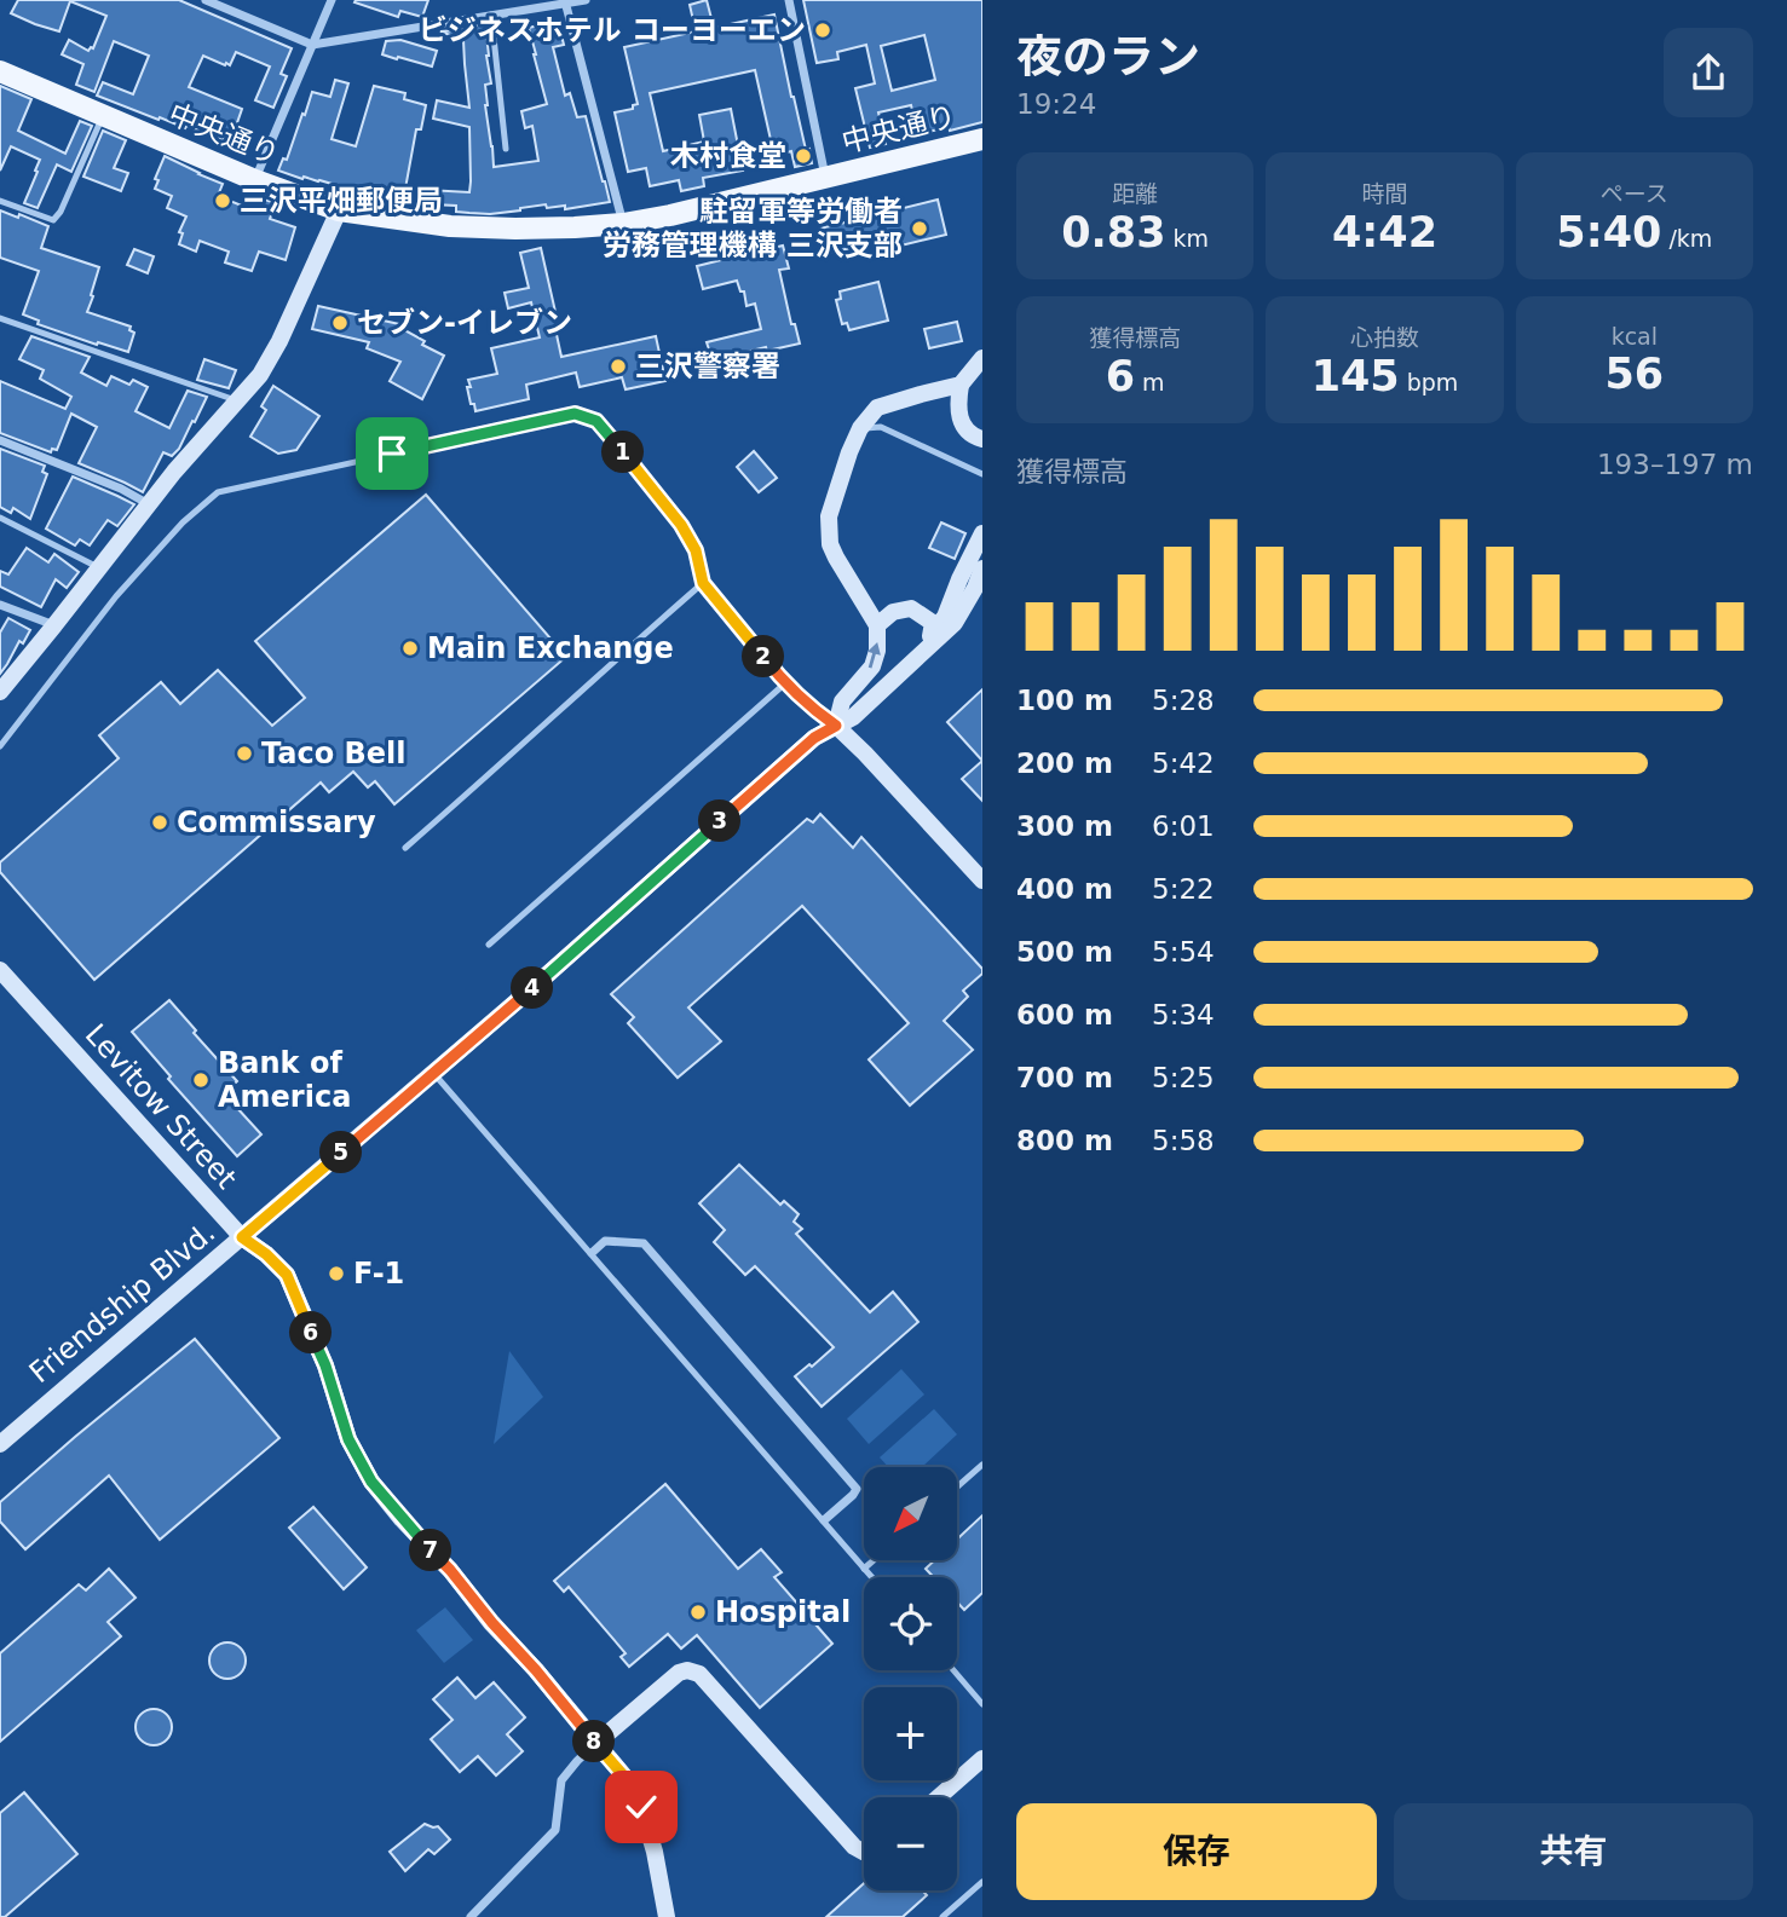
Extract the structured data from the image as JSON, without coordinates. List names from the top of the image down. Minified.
{"streets":{"main road":["中央通り"],"street":["Levitow Street","Friendship Blvd."]},"crossings":[["Levitow Street","Friendship Blvd."]],"places":["ビジネスホテル コーヨーエン","木村食堂","三沢平畑郵便局","駐留軍等労働者 労務管理機構 三沢支部","セブン-イレブン","三沢警察署","Main Exchange","Taco Bell","Commissary","Bank of America","F-1","Hospital"],"north":"bottom left","page":{"heading":["夜のラン","19:24"],"stats":[["距離","0.83 km"],["時間","4:42"],["ペース","5:40 /km"],["獲得標高","6 m"],["心拍数","145 bpm"],["kcal","56"]],"pins":["1","2","3","4","5","6","7","8"],"chart":["獲得標高","193–197 m"],"list":[{"name":"100 m","note":"5:28"},{"name":"200 m","note":"5:42"},{"name":"300 m","note":"6:01"},{"name":"400 m","note":"5:22"},{"name":"500 m","note":"5:54"},{"name":"600 m","note":"5:34"},{"name":"700 m","note":"5:25"},{"name":"800 m","note":"5:58"}],"map_buttons":["+","−"],"buttons":["保存","共有"]}}
